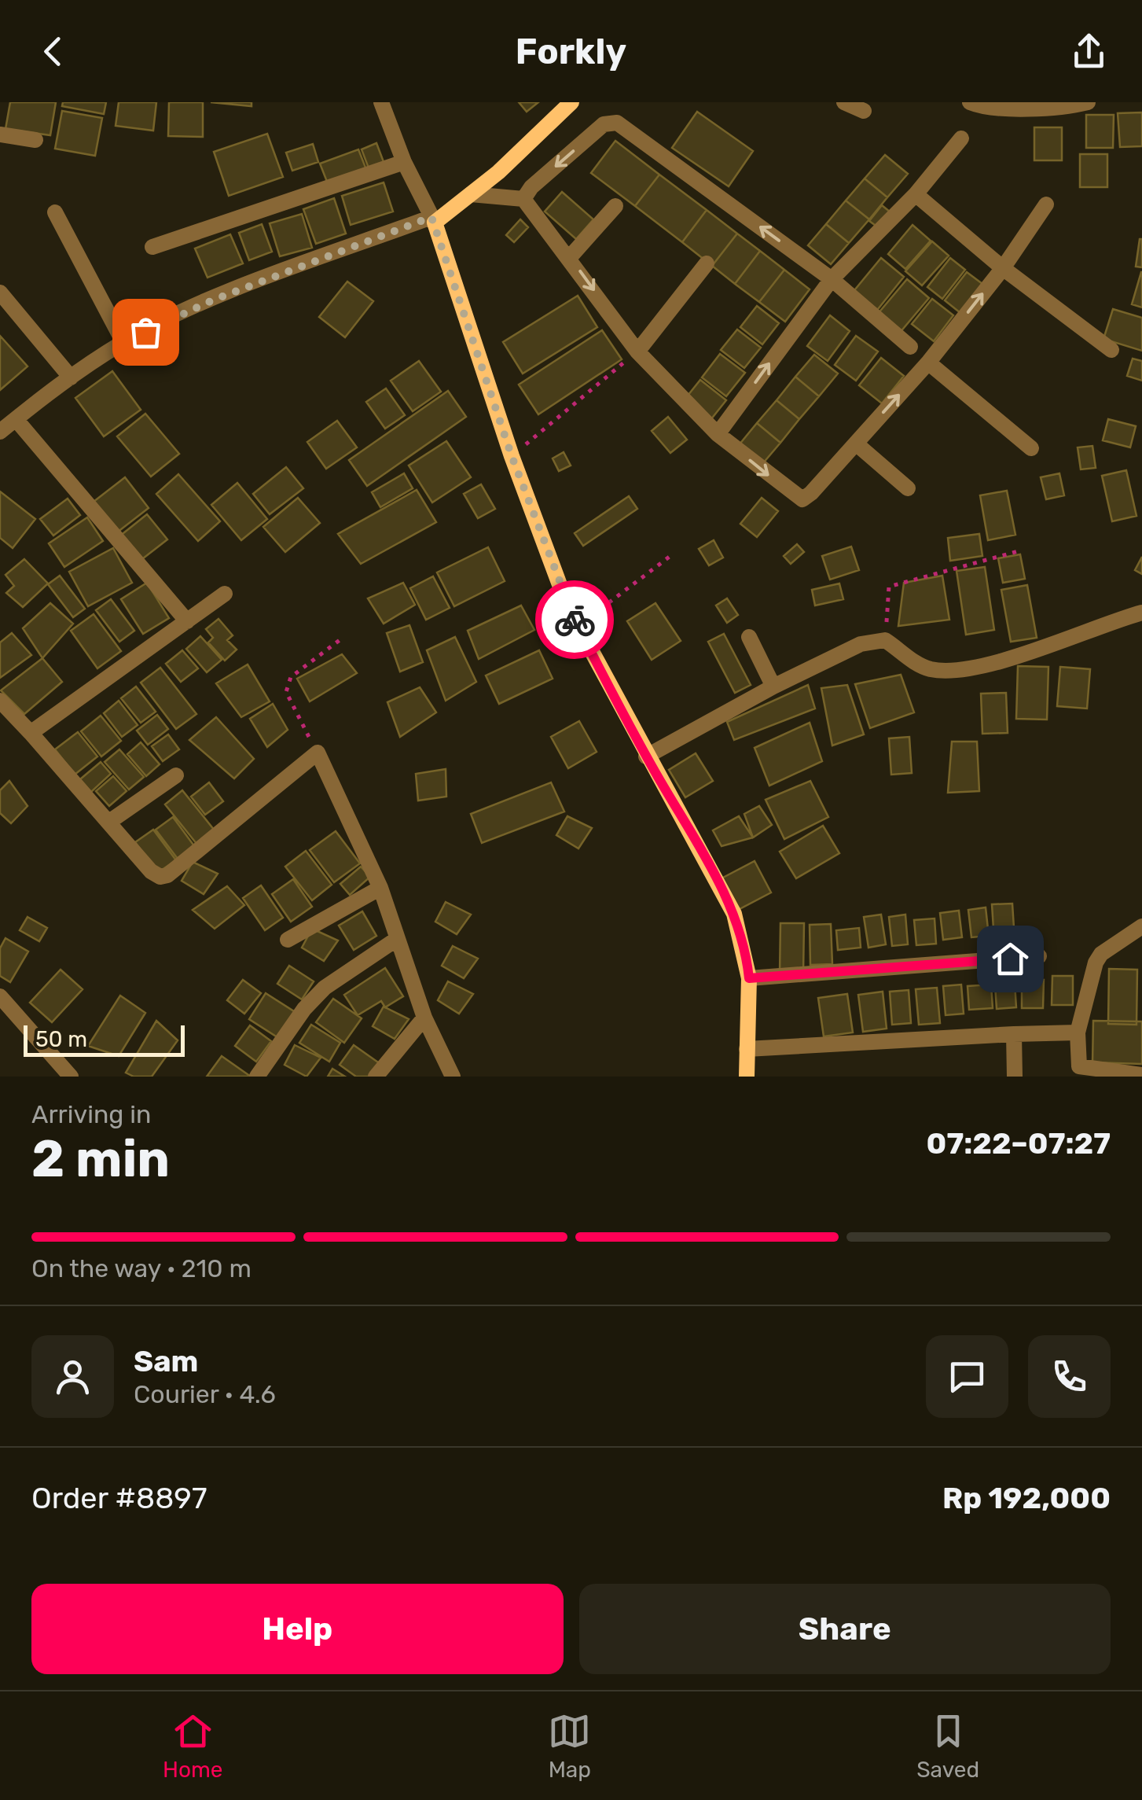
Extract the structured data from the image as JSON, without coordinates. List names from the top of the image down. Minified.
{"scale_bar":"50 m","page":{"header":"Forkly","scale":"50 m","heading":["2 min","Arriving in","07:22–07:27"],"panel":["Sam","Courier · 4.6","Order #8897","Rp 192,000"],"bar":"On the way · 210 m","buttons":["Help","Share"],"tabs":["Home","Map","Saved"]}}
